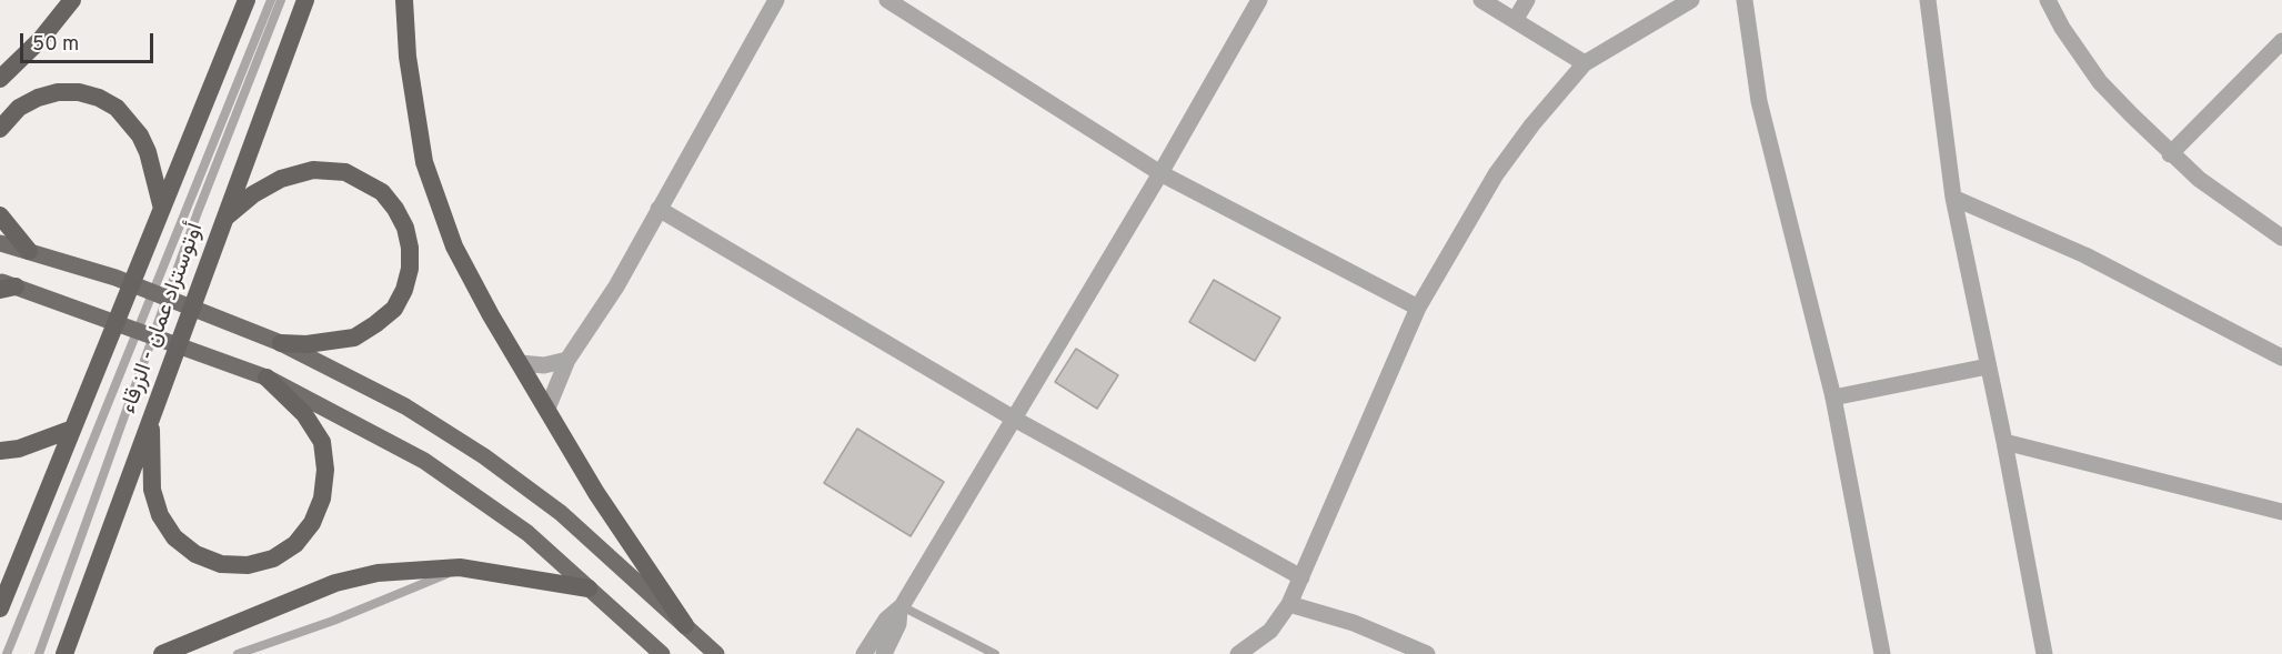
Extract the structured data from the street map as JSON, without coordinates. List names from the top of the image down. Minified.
{"streets":{"highway":["أوتوستراد عمان - الزرقاء"]},"scale_bar":"50 m"}
